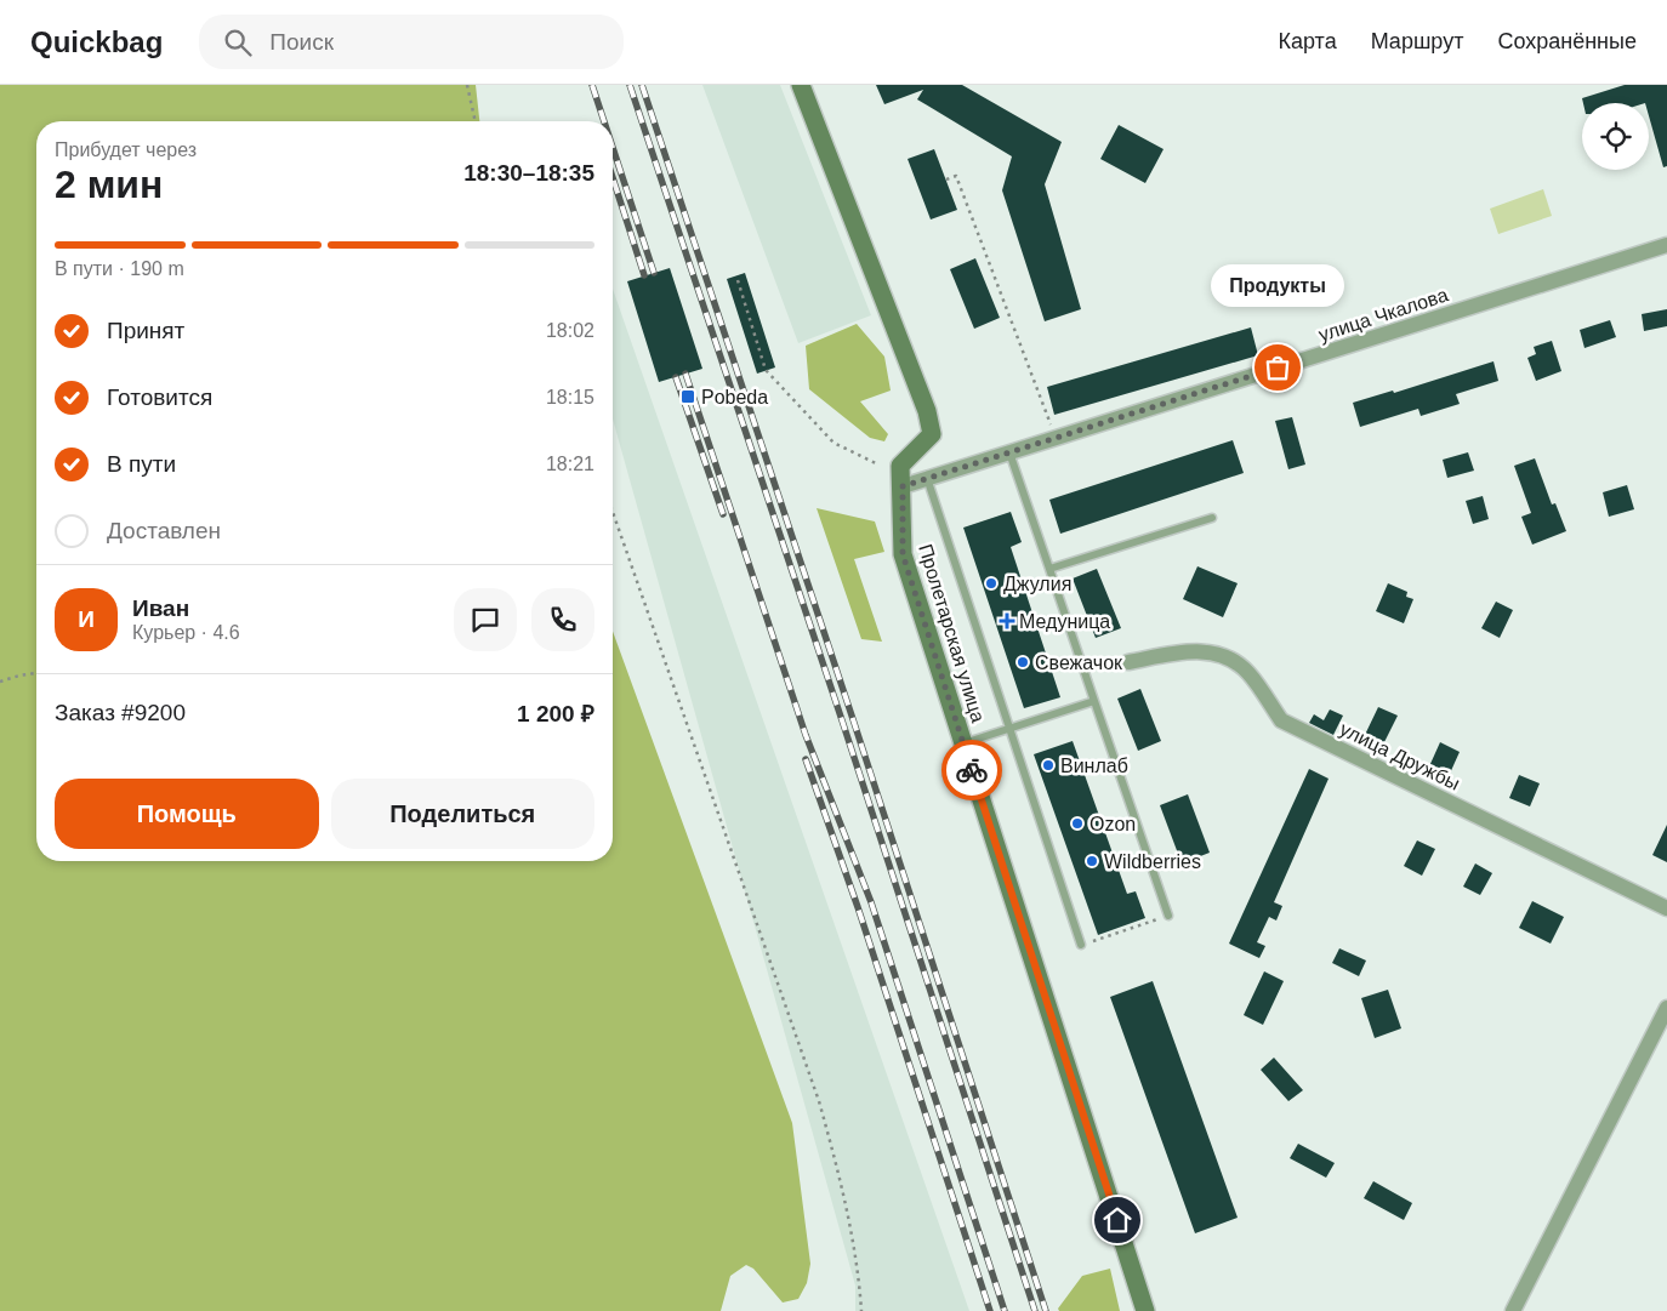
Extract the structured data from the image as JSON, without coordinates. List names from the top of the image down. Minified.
{"streets":{"main road":["Пролетарская улица"],"street":["улица Чкалова","улица Дружбы"]},"crossings":[["улица Чкалова","Пролетарская улица"]],"places":{"other":["Продукты","Джулия","Свежачок","Винлаб","Ozon","Wildberries"],"transit":["Pobeda"],"health":["Медуница"]},"page":{"header":"Quickbag","search":"Поиск","nav":["Карта","Маршрут","Сохранённые"],"heading":["2 мин","Прибудет через","18:30–18:35"],"panel":["Иван","Курьер · 4.6","Заказ #9200","1 200 ₽"],"bar":"В пути · 190 m","bubble":"Продукты","list":[["Принят","18:02"],["Готовится","18:15"],["В пути","18:21"],"Доставлен"],"round":"И","buttons":["Помощь","Поделиться"]}}
